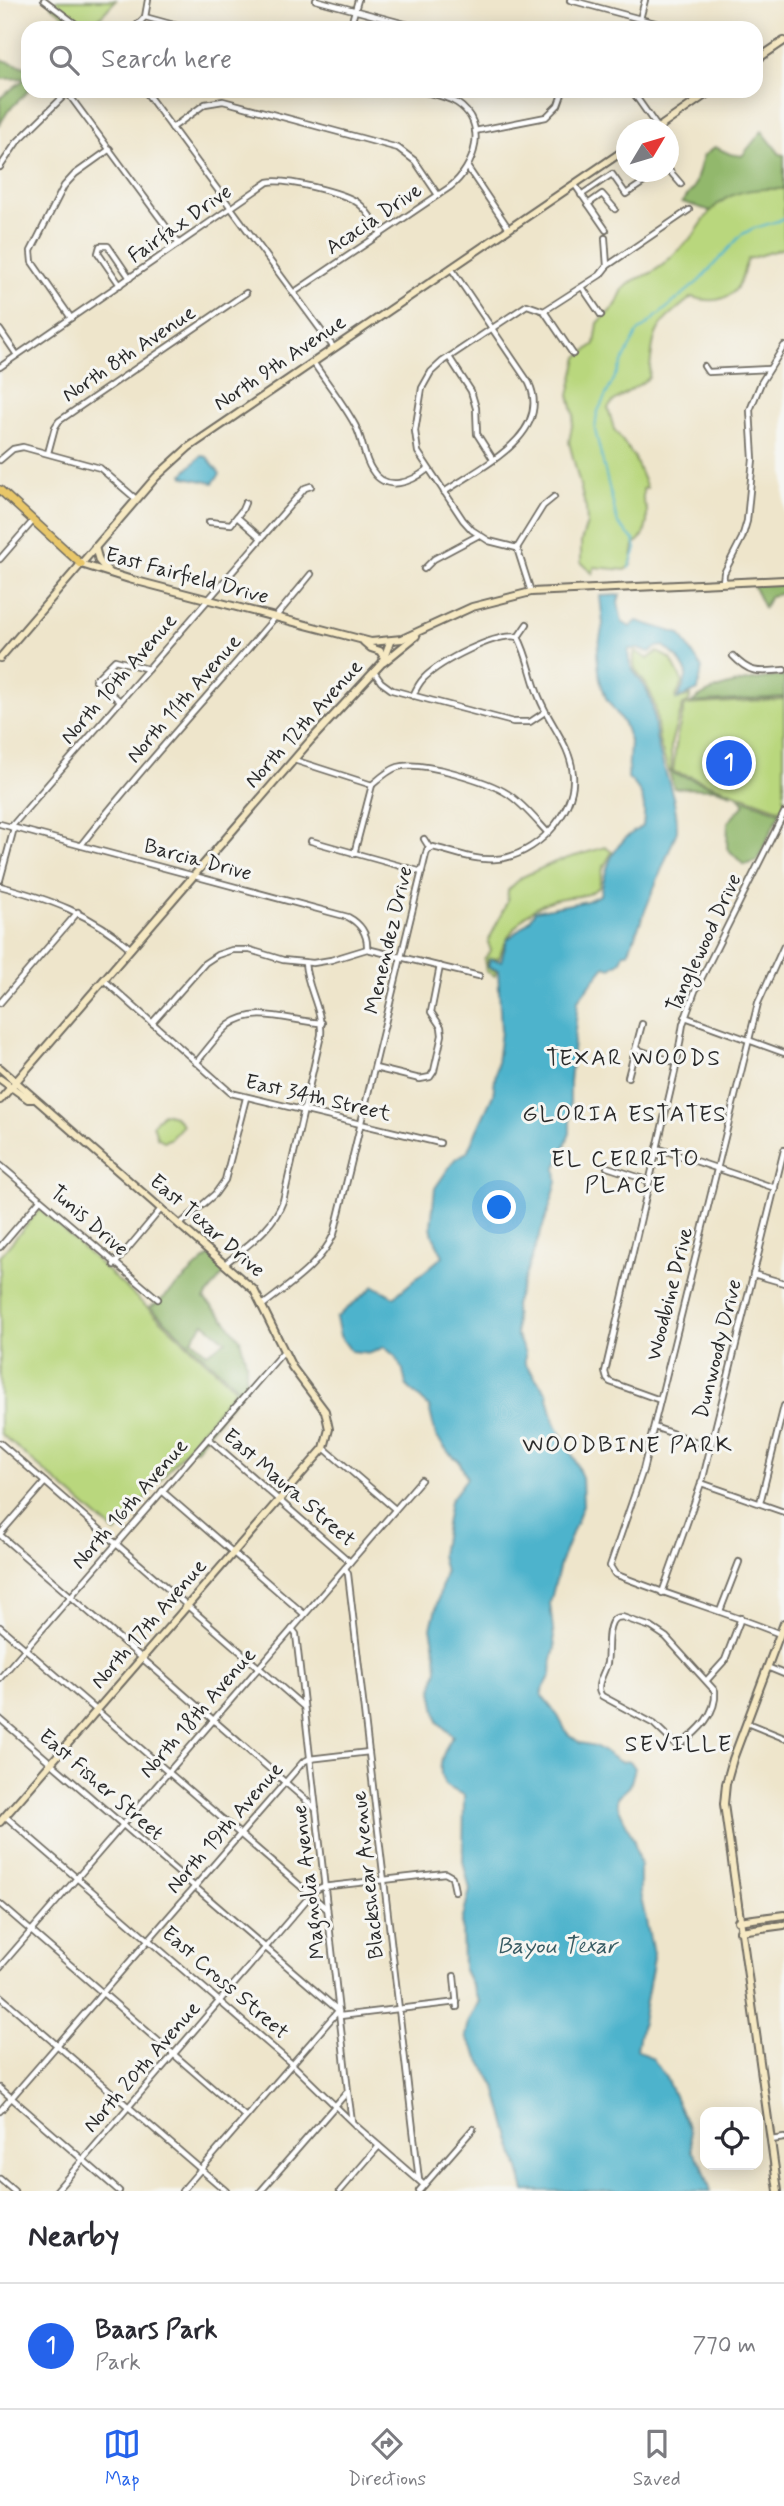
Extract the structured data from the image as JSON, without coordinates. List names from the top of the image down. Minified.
{"streets":{"main road":["North 9th Avenue","East Fairfield Drive","North 12th Avenue","East Texar Drive","North 17th Avenue"],"street":["Acacia Drive","Fairfax Drive","North 8th Avenue","North 10th Avenue","North 11th Avenue","Barcia Drive","Menendez Drive","Tanglewood Drive","East 34th Street","Tunis Drive","Woodbine Drive","Dunwoody Drive","East Maura Street","North 16th Avenue","North 18th Avenue","East Fisher Street","North 19th Avenue","Blackshear Avenue","Magnolia Avenue","East Cross Street","North 20th Avenue"]},"crossings":[["Acacia Drive","Fairfax Drive"],["North 9th Avenue","East Fairfield Drive"],["East Fairfield Drive","North 10th Avenue"],["East Fairfield Drive","North 11th Avenue"],["East Fairfield Drive","North 12th Avenue"],["North 10th Avenue","Barcia Drive"],["North 11th Avenue","Barcia Drive"],["North 12th Avenue","Barcia Drive"],["North 12th Avenue","East 34th Street"],["Menendez Drive","East 34th Street"],["Menendez Drive","East Texar Drive"],["Tanglewood Drive","Woodbine Drive"],["East Texar Drive","North 16th Avenue"],["East Texar Drive","North 17th Avenue"],["Woodbine Drive","Dunwoody Drive"],["East Maura Street","North 16th Avenue"],["East Maura Street","North 17th Avenue"],["East Maura Street","North 18th Avenue"],["North 17th Avenue","East Fisher Street"],["North 17th Avenue","East Cross Street"],["North 18th Avenue","East Fisher Street"],["North 18th Avenue","Blackshear Avenue"],["North 18th Avenue","Magnolia Avenue"],["North 18th Avenue","East Cross Street"],["East Fisher Street","North 19th Avenue"],["East Fisher Street","Magnolia Avenue"],["East Fisher Street","North 20th Avenue"],["North 19th Avenue","Magnolia Avenue"],["North 19th Avenue","East Cross Street"],["Blackshear Avenue","East Cross Street"],["Blackshear Avenue","North 20th Avenue"],["Magnolia Avenue","East Cross Street"],["Magnolia Avenue","North 20th Avenue"],["East Cross Street","North 20th Avenue"]],"districts":["TEXAR WOODS","GLORIA ESTATES","EL CERRITO PLACE","WOODBINE PARK","SEVILLE"],"water":["Bayou Texar"],"north":"top right","page":{"search":"Search here","pins":"1","heading":"Nearby","list":[{"mark":"1","name":"Baars Park","note":"Park","value":"770 m"}],"nav":["Map","Directions","Saved"]}}
